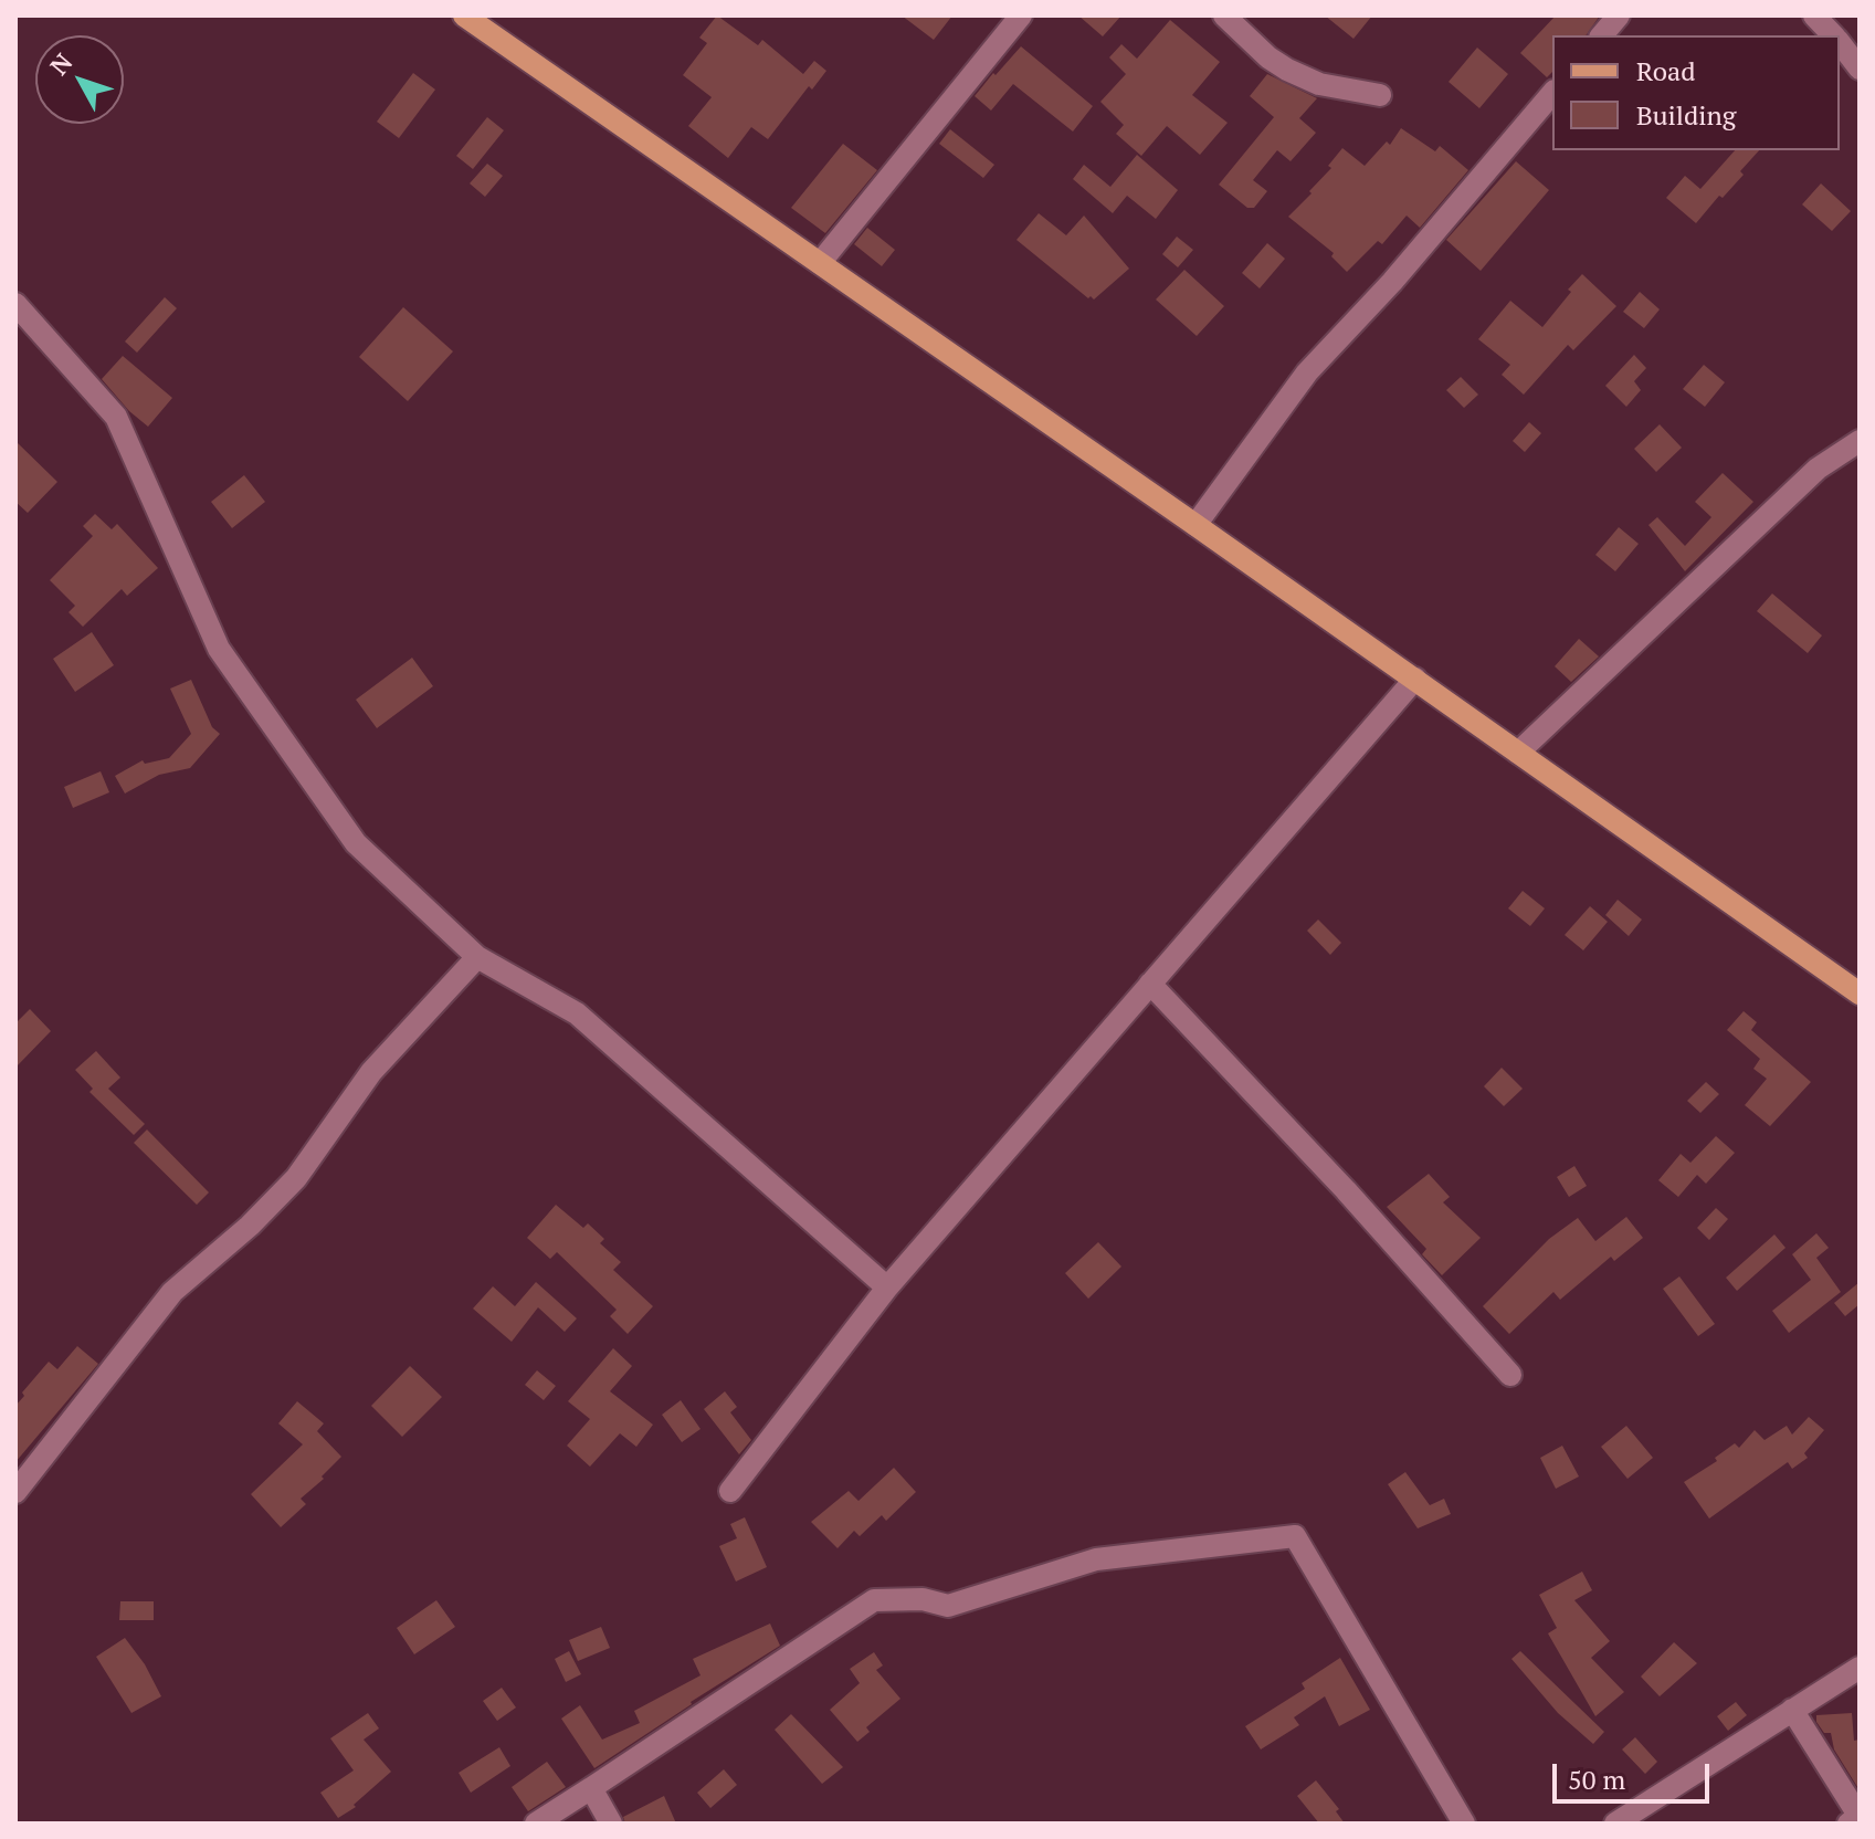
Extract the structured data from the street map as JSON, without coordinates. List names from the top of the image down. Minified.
{"legend":["Road","Building"],"scale_bar":"50 m","north":"top left"}
